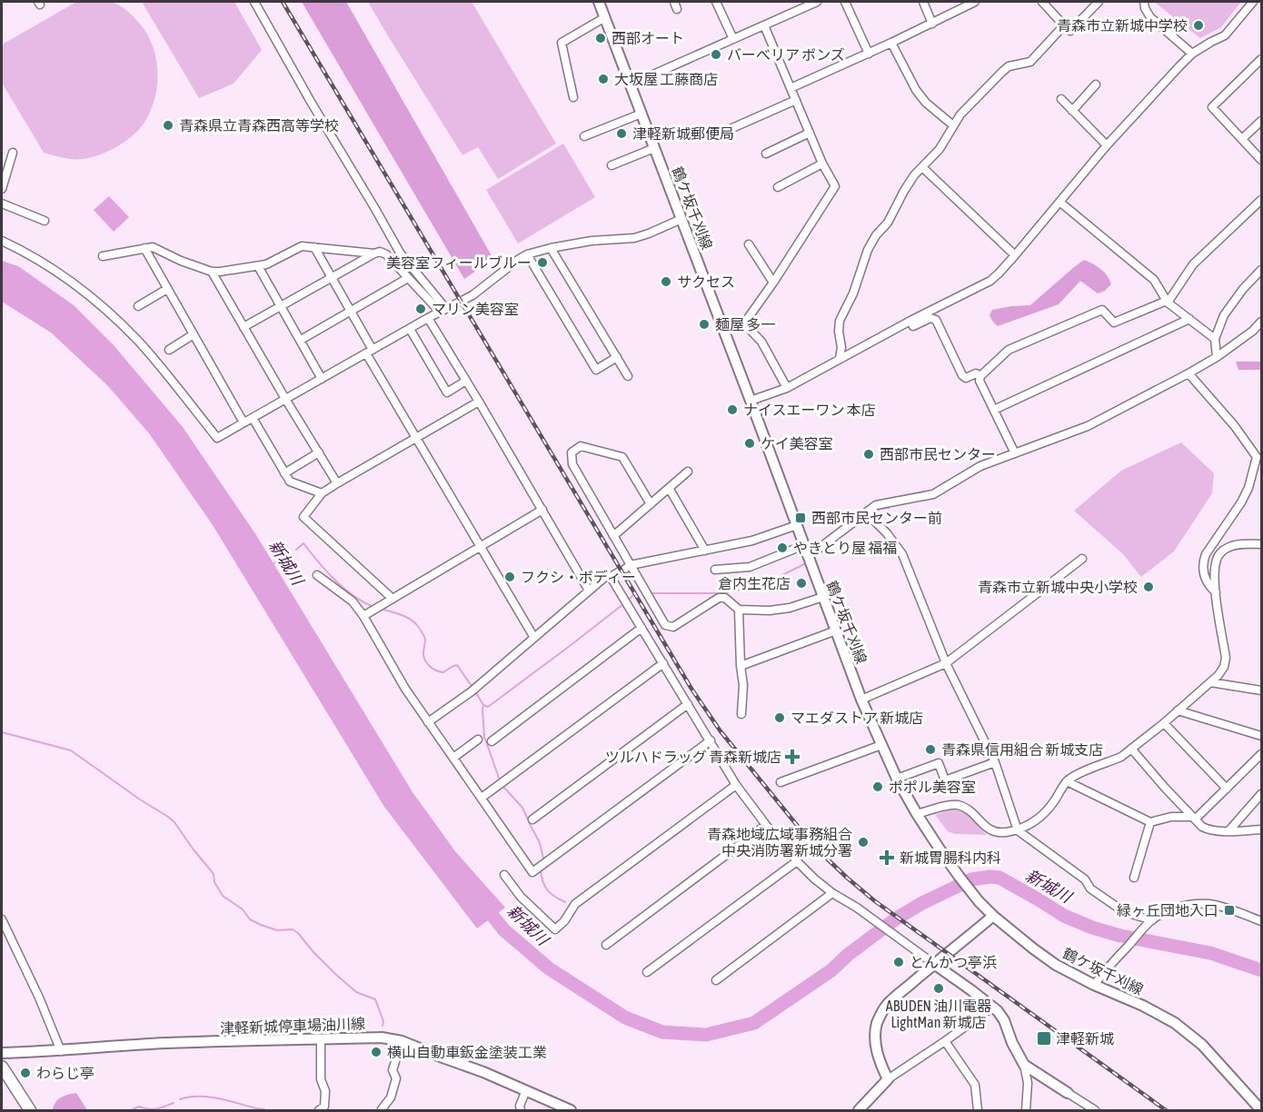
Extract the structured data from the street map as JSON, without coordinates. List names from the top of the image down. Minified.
{"streets":{"main road":["鶴ケ坂千刈線","津軽新城停車場油川線"]},"water":["新城川"],"places":{"other":["青森市立新城中学校","西部オート","バーべリア ボンズ","大坂屋 工藤商店","青森県立青森西高等学校","津軽新城郵便局","美容室フィールブルー","サクセス","マリン美容室","麺屋 多一","ナイスエーワン 本店","ケイ美容室","西部市民センター","やきとり屋 福福","フクシ・ボディー","倉内生花店","青森市立新城中央小学校","マエダストア 新城店","青森県信用組合 新城支店","ポポル美容室","青森地域広域事務組合 中央消防署新城分署","とんかつ亭浜","ABUDEN 油川電器 LightMan 新城店","横山自動車鈑金塗装工業","わらじ亭"],"transit":["西部市民センター前","緑ヶ丘団地入口","津軽新城"],"health":["ツルハドラッグ 青森新城店","新城胃腸科内科"]}}
